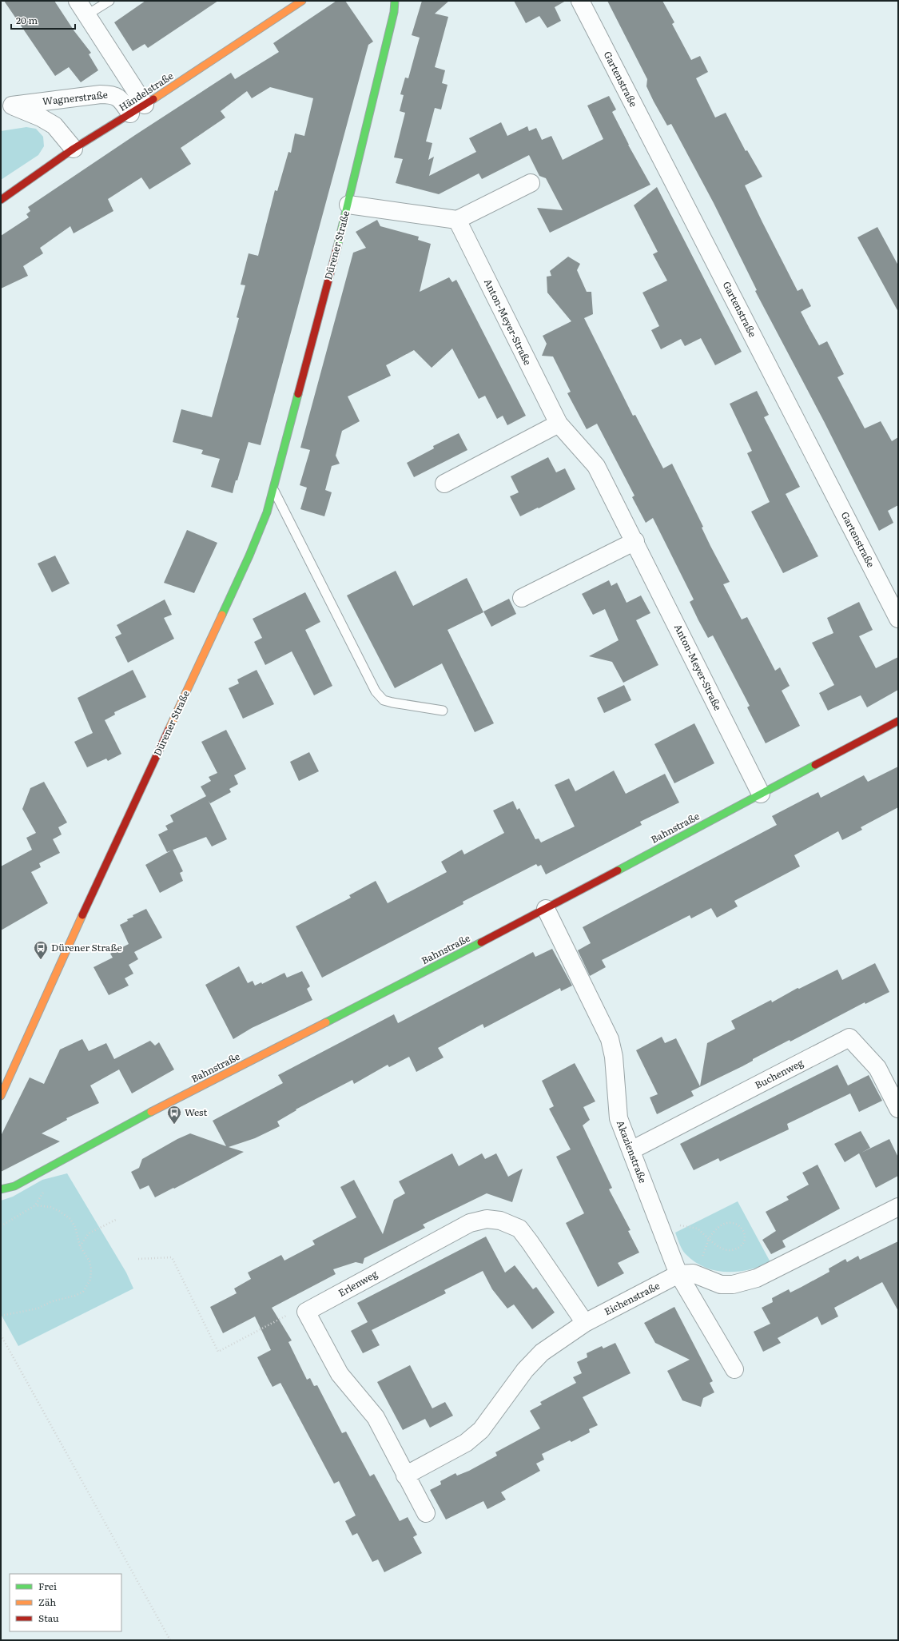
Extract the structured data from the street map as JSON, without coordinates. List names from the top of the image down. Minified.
{"streets":{"street":["Gartenstraße","Händelstraße","Wagnerstraße","Dürener Straße","Anton-Meyer-Straße","Bahnstraße","Buchenweg","Akazienstraße","Erlenweg","Eichenstraße"]},"crossings":[["Händelstraße","Wagnerstraße"],["Anton-Meyer-Straße","Bahnstraße"],["Bahnstraße","Akazienstraße"],["Buchenweg","Akazienstraße"],["Akazienstraße","Eichenstraße"],["Erlenweg","Eichenstraße"]],"places":{"bus stop":["Dürener Straße","West"]},"legend":["Frei","Zäh","Stau"],"scale_bar":"20 m"}
